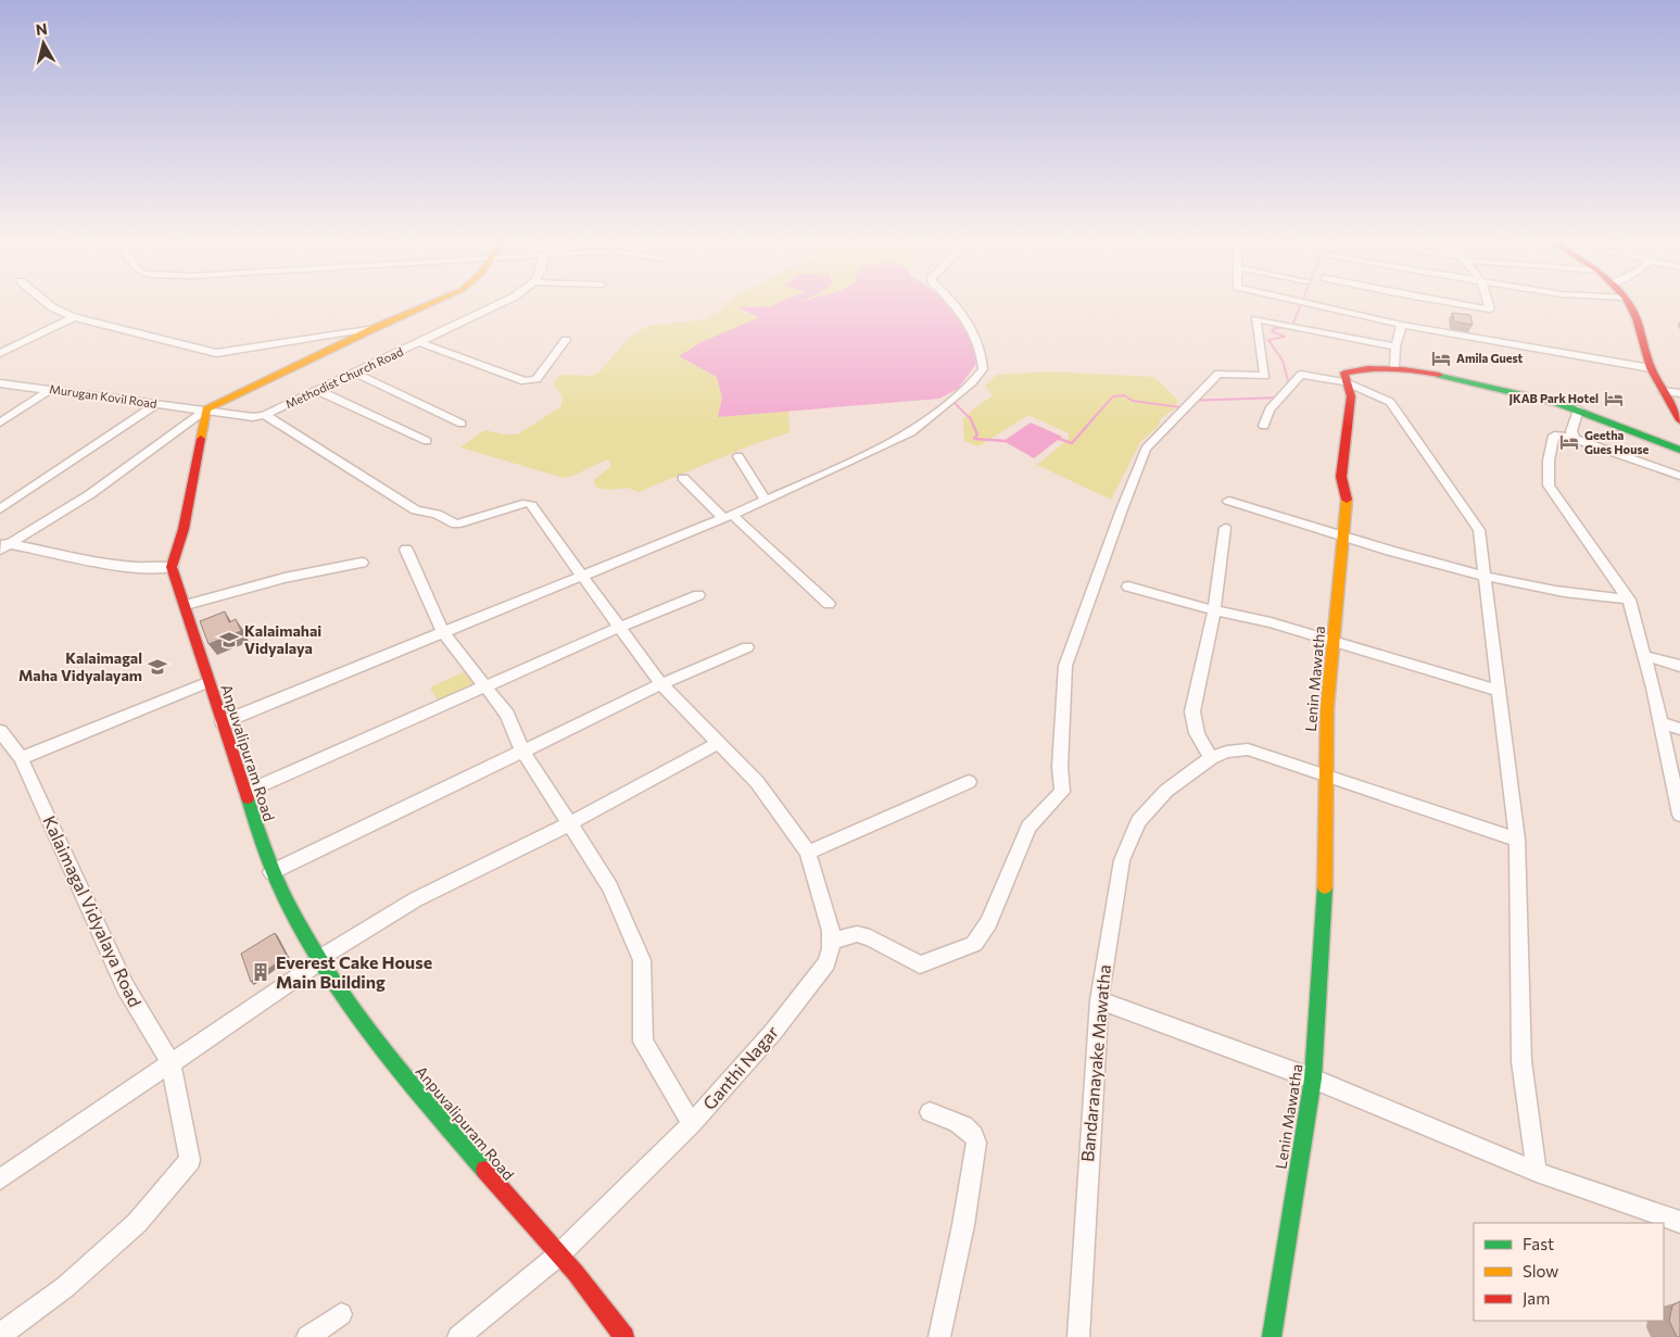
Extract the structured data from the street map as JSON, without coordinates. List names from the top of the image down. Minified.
{"streets":{"street":["Methodist Church Road","Murugan Kovil Road","Lenin Mawatha","Anpuvalipuram Road","Kalaimagal Vidyalaya Road","Bandaranayake Mawatha","Ganthi Nagar"]},"crossings":[["Methodist Church Road","Murugan Kovil Road"],["Methodist Church Road","Ganthi Nagar"],["Lenin Mawatha","Bandaranayake Mawatha"],["Anpuvalipuram Road","Ganthi Nagar"]],"places":{"hotel":["Amila Guest","JKAB Park Hotel","Geetha Gues House"],"school or university":["Kalaimahai Vidyalaya","Kalaimagal Maha Vidyalayam"],"building":["Everest Cake House Main Building"]},"legend":["Fast","Slow","Jam"],"north":"top"}
